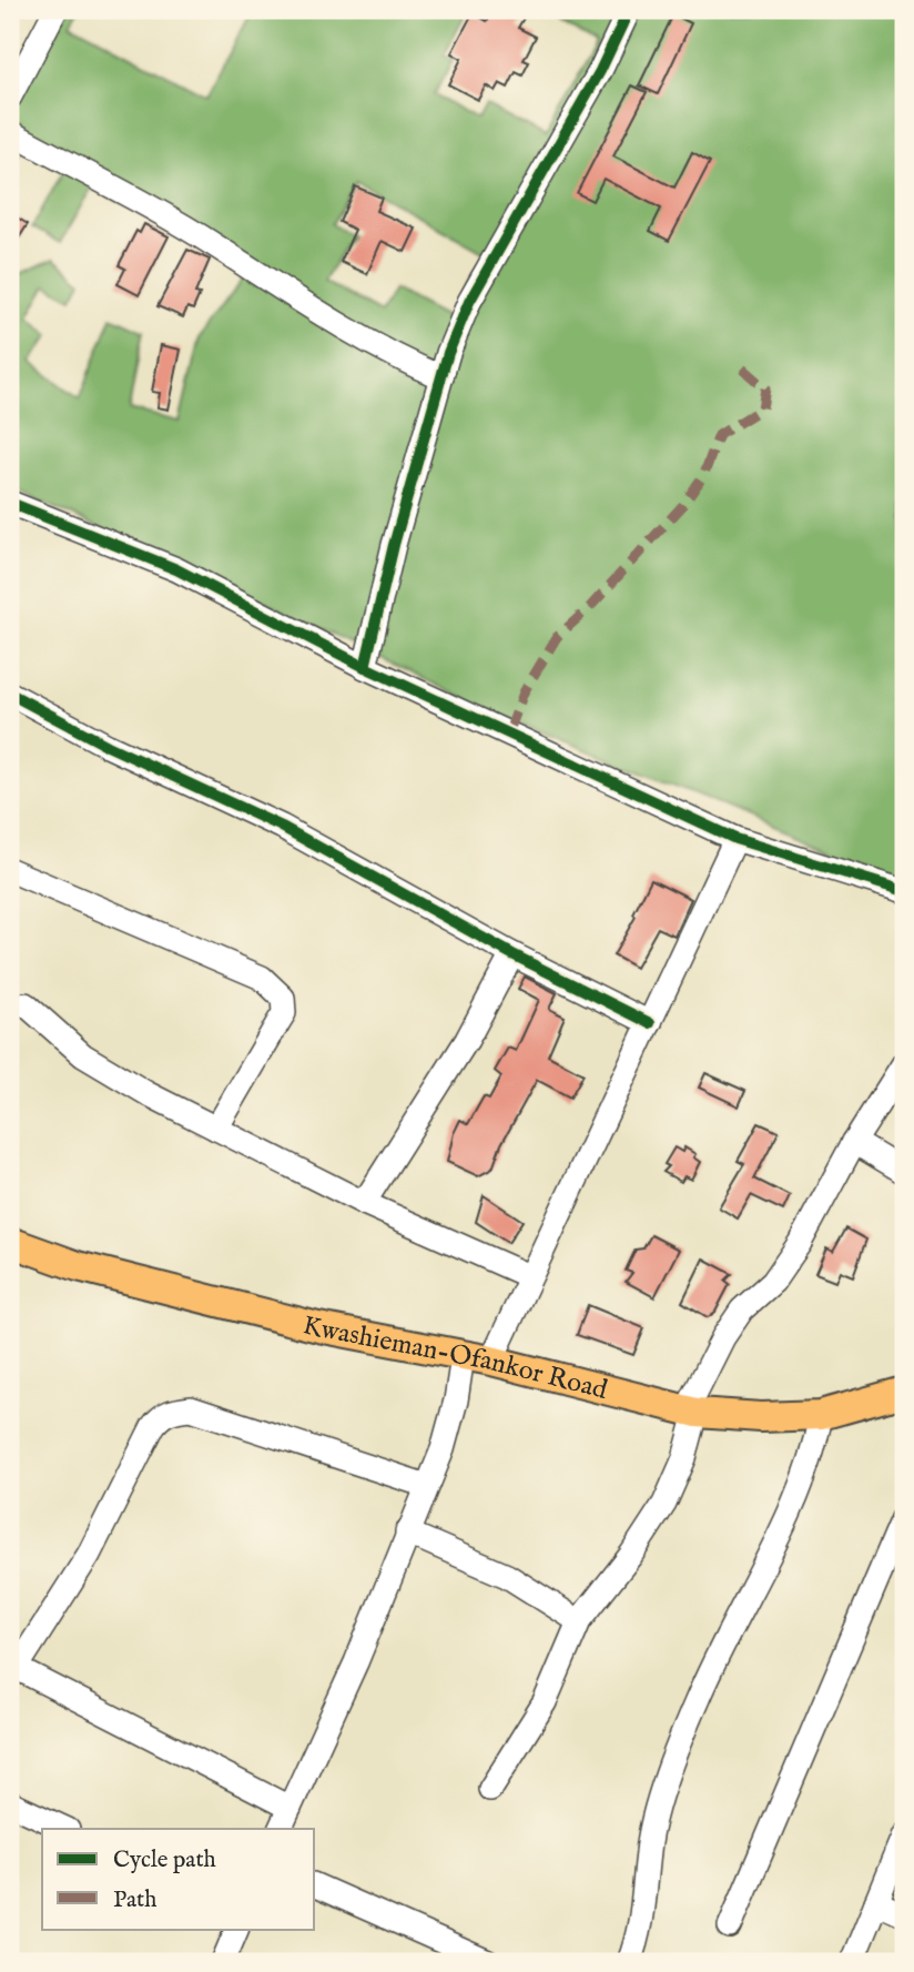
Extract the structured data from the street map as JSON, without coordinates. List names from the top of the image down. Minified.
{"streets":{"main road":["Kwashieman-Ofankor Road"]},"legend":["Cycle path","Path"]}
